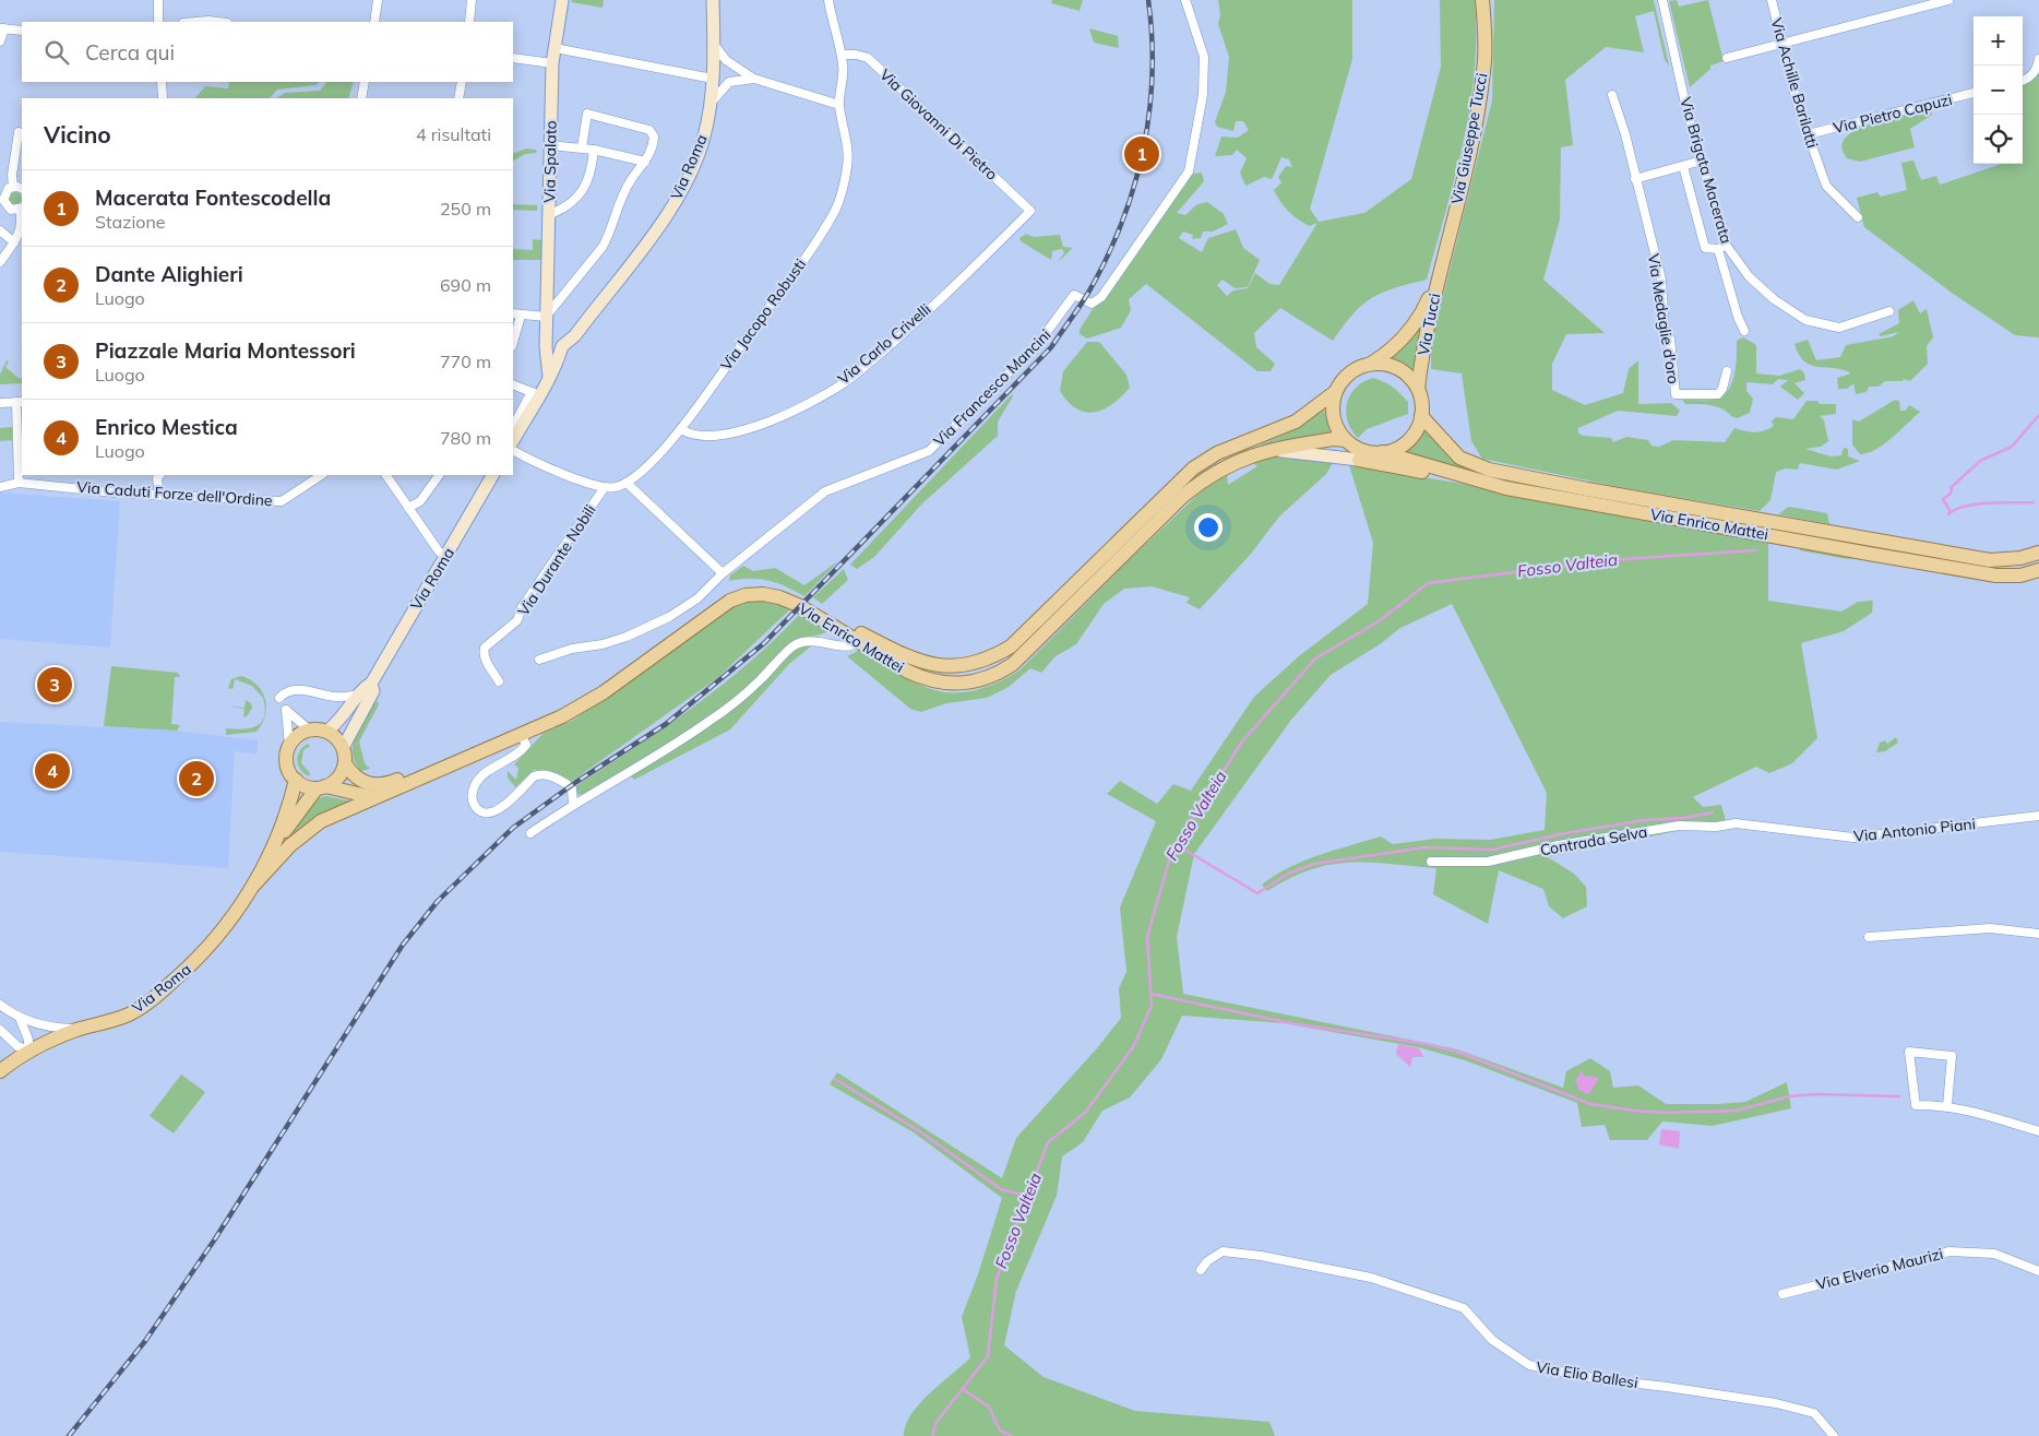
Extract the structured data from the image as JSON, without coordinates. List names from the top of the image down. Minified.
{"streets":{"main road":["Via Giuseppe Tucci","Via Spalato","Via Roma","Via Tucci","Via Enrico Mattei"],"street":["Via Achille Barilatti","Via Pietro Capuzi","Via Giovanni Di Pietro","Via Brigata Macerata","Via Jacopo Robusti","Via Medaglie d'oro","Via Carlo Crivelli","Via Francesco Mancini","Via Caduti Forze dell'Ordine","Via Durante Nobili","Via Antonio Piani","Contrada Selva","Via Elverio Maurizi","Via Elio Ballesi"]},"crossings":[["Via Achille Barilatti","Via Pietro Capuzi"],["Via Giovanni Di Pietro","Via Jacopo Robusti"],["Via Giovanni Di Pietro","Via Carlo Crivelli"],["Via Giuseppe Tucci","Via Tucci"],["Via Spalato","Via Roma"],["Via Roma","Via Enrico Mattei"],["Via Jacopo Robusti","Via Carlo Crivelli"],["Via Jacopo Robusti","Via Durante Nobili"],["Via Tucci","Via Enrico Mattei"],["Via Antonio Piani","Contrada Selva"]],"water":["Fosso Valteia"],"page":{"map_buttons":["+","−"],"search":"Cerca qui","heading":["Vicino","4 risultati"],"pins":["1","3","4","2"],"list":[{"mark":"1","name":"Macerata Fontescodella","note":"Stazione","value":"250 m"},{"mark":"2","name":"Dante Alighieri","note":"Luogo","value":"690 m"},{"mark":"3","name":"Piazzale Maria Montessori","note":"Luogo","value":"770 m"},{"mark":"4","name":"Enrico Mestica","note":"Luogo","value":"780 m"}]}}
